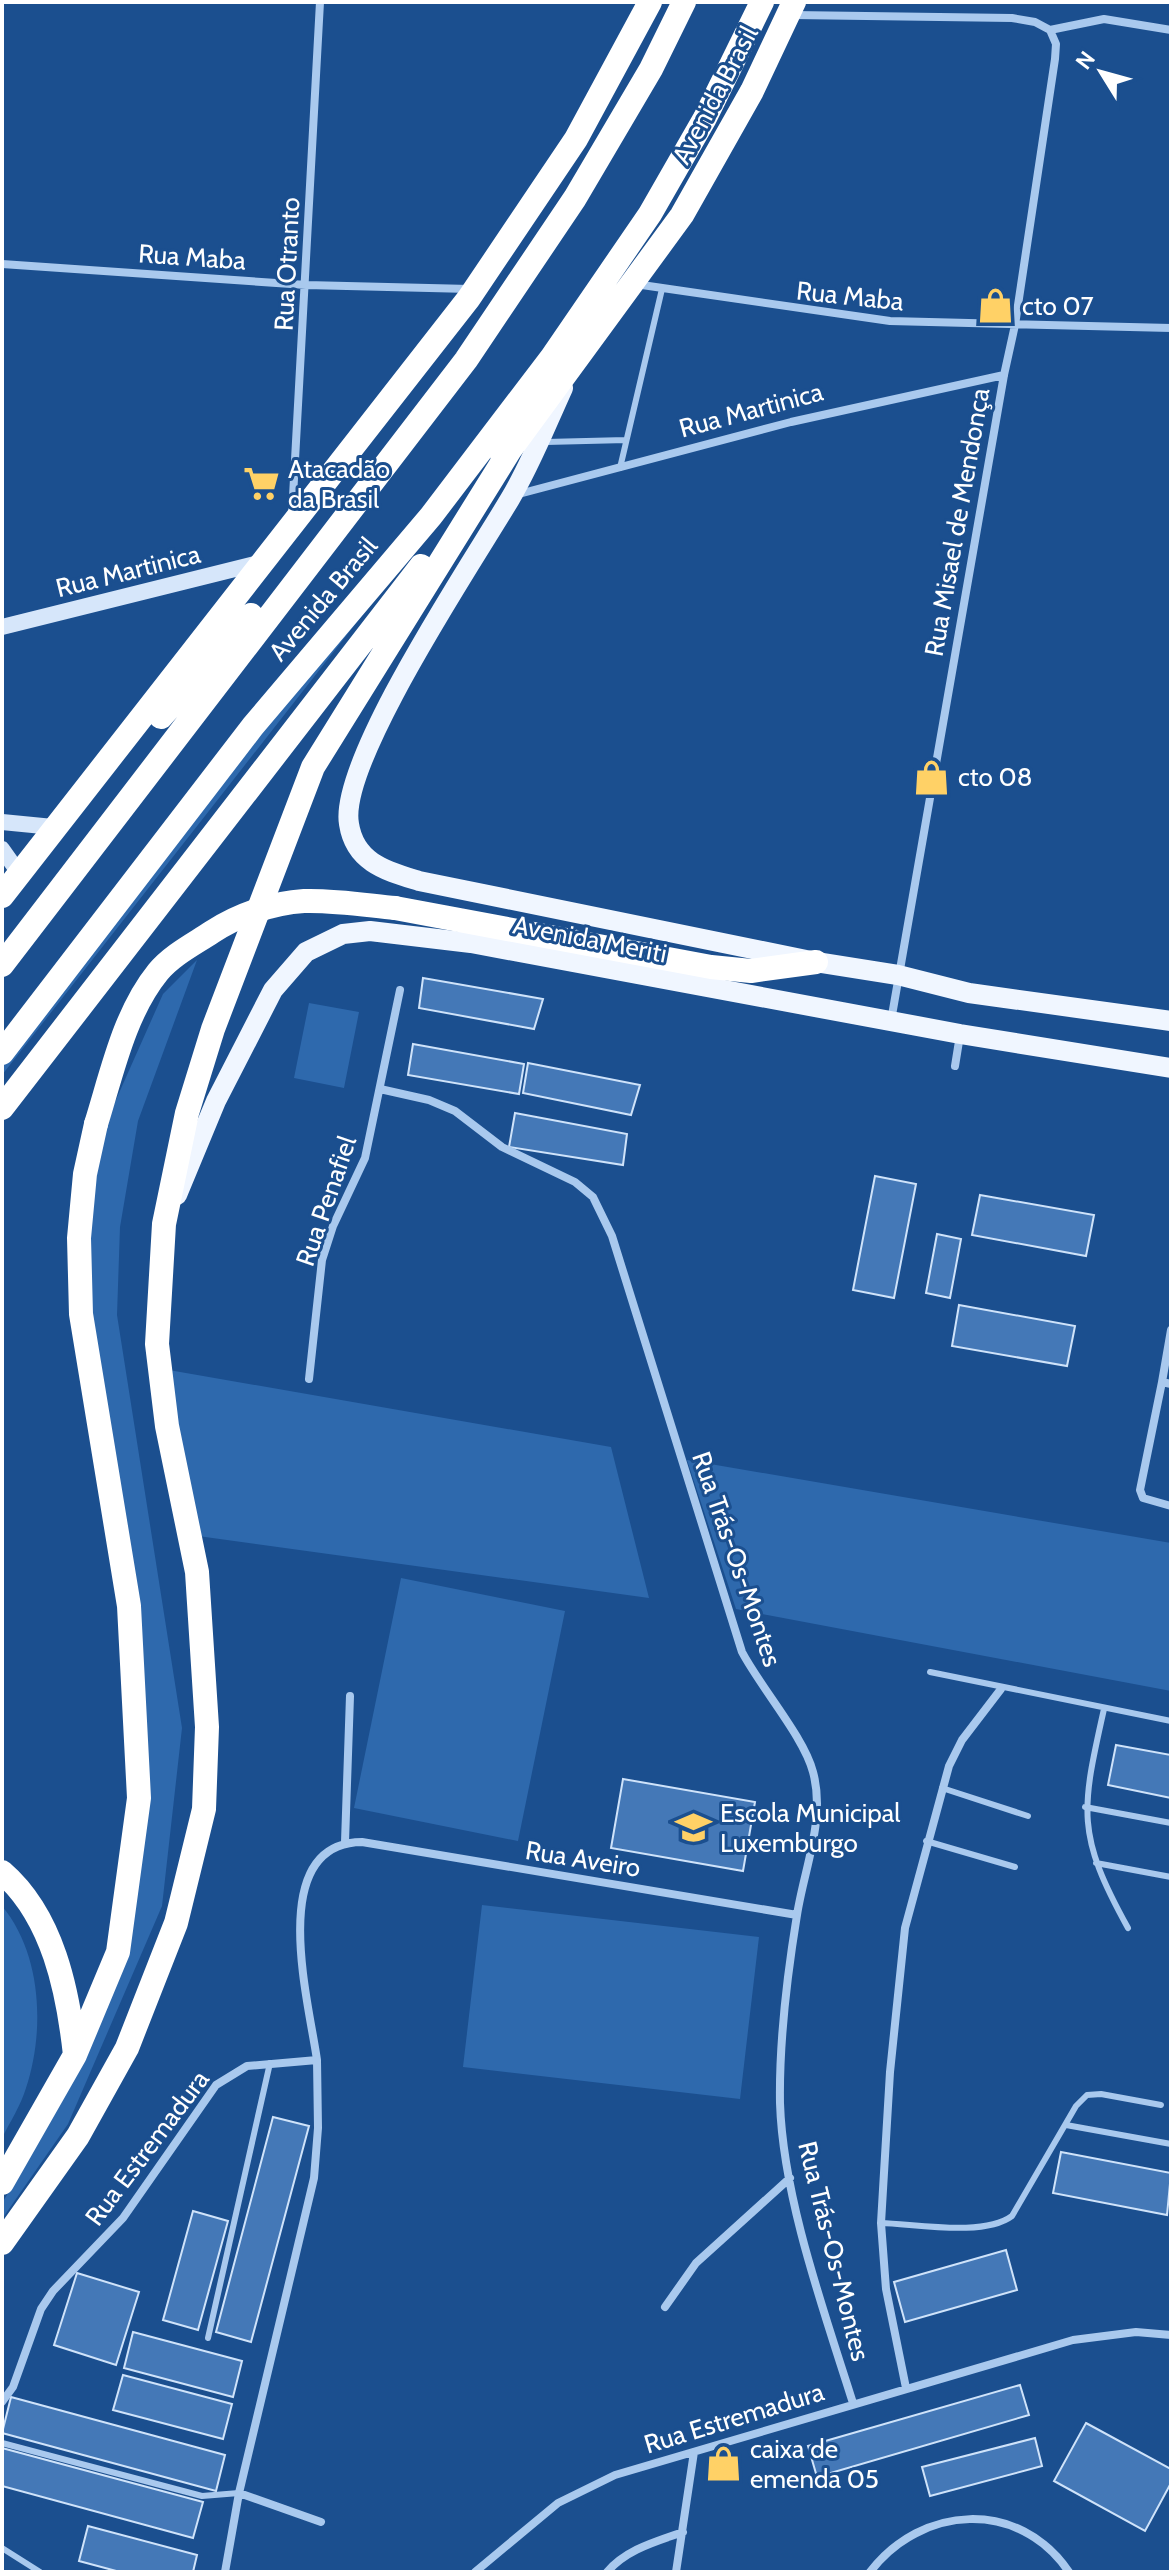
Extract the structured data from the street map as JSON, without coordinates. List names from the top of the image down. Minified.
{"streets":{"highway":["Avenida Brasil"],"main road":["Avenida Meriti"],"street":["Rua Maba","Rua Otranto","Rua Martinica","Rua Misael de Mendonça","Rua Penafiel","Rua Trás-Os-Montes","Rua Aveiro","Rua Estremadura"]},"crossings":[["Avenida Brasil","Rua Maba"],["Avenida Brasil","Rua Martinica"],["Avenida Brasil","Avenida Meriti"],["Rua Maba","Rua Otranto"],["Rua Maba","Rua Misael de Mendonça"],["Rua Martinica","Rua Misael de Mendonça"],["Rua Misael de Mendonça","Avenida Meriti"],["Rua Penafiel","Rua Trás-Os-Montes"],["Rua Trás-Os-Montes","Rua Aveiro"],["Rua Trás-Os-Montes","Rua Estremadura"]],"places":{"shop":["cto 07","cto 08","caixa de emenda 05"],"supermarket":["Atacadão da Brasil"],"school or university":["Escola Municipal Luxemburgo"]},"north":"top left"}
